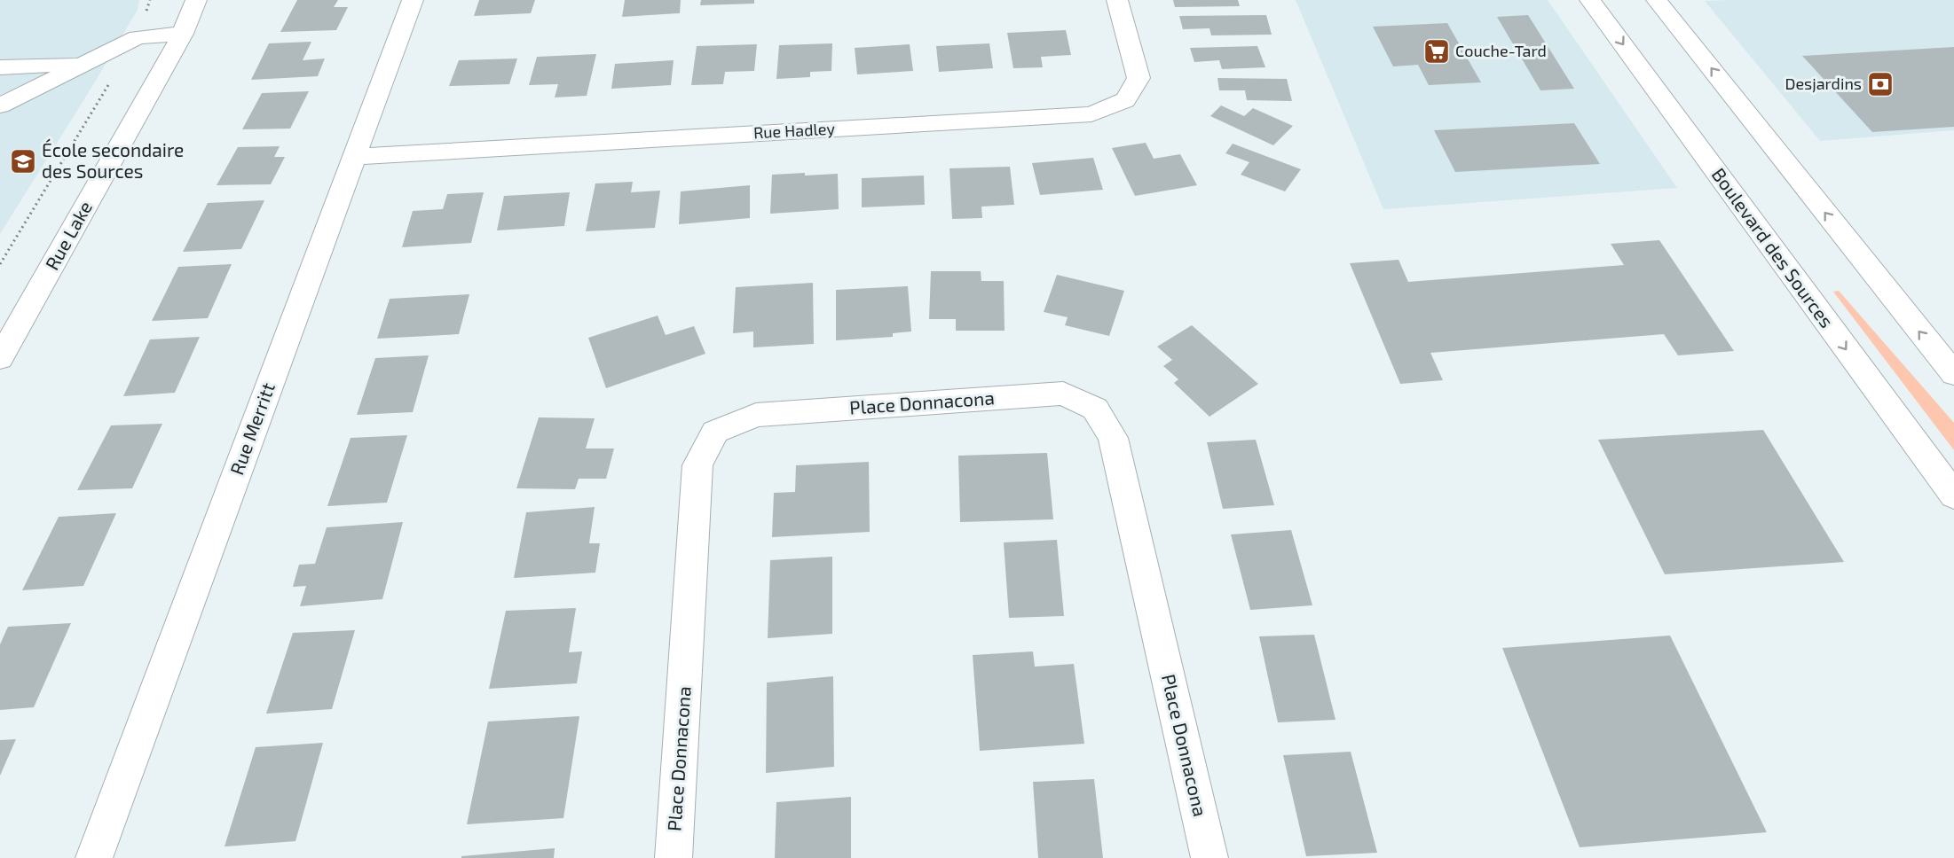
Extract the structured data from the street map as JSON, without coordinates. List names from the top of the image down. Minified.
{"streets":{"street":["Rue Hadley","Rue Lake","Boulevard des Sources","Place Donnacona","Rue Merritt"]},"crossings":[["Rue Hadley","Rue Merritt"]],"places":{"supermarket":["Couche-Tard"],"bank":["Desjardins"],"school or university":["École secondaire des Sources"]}}
